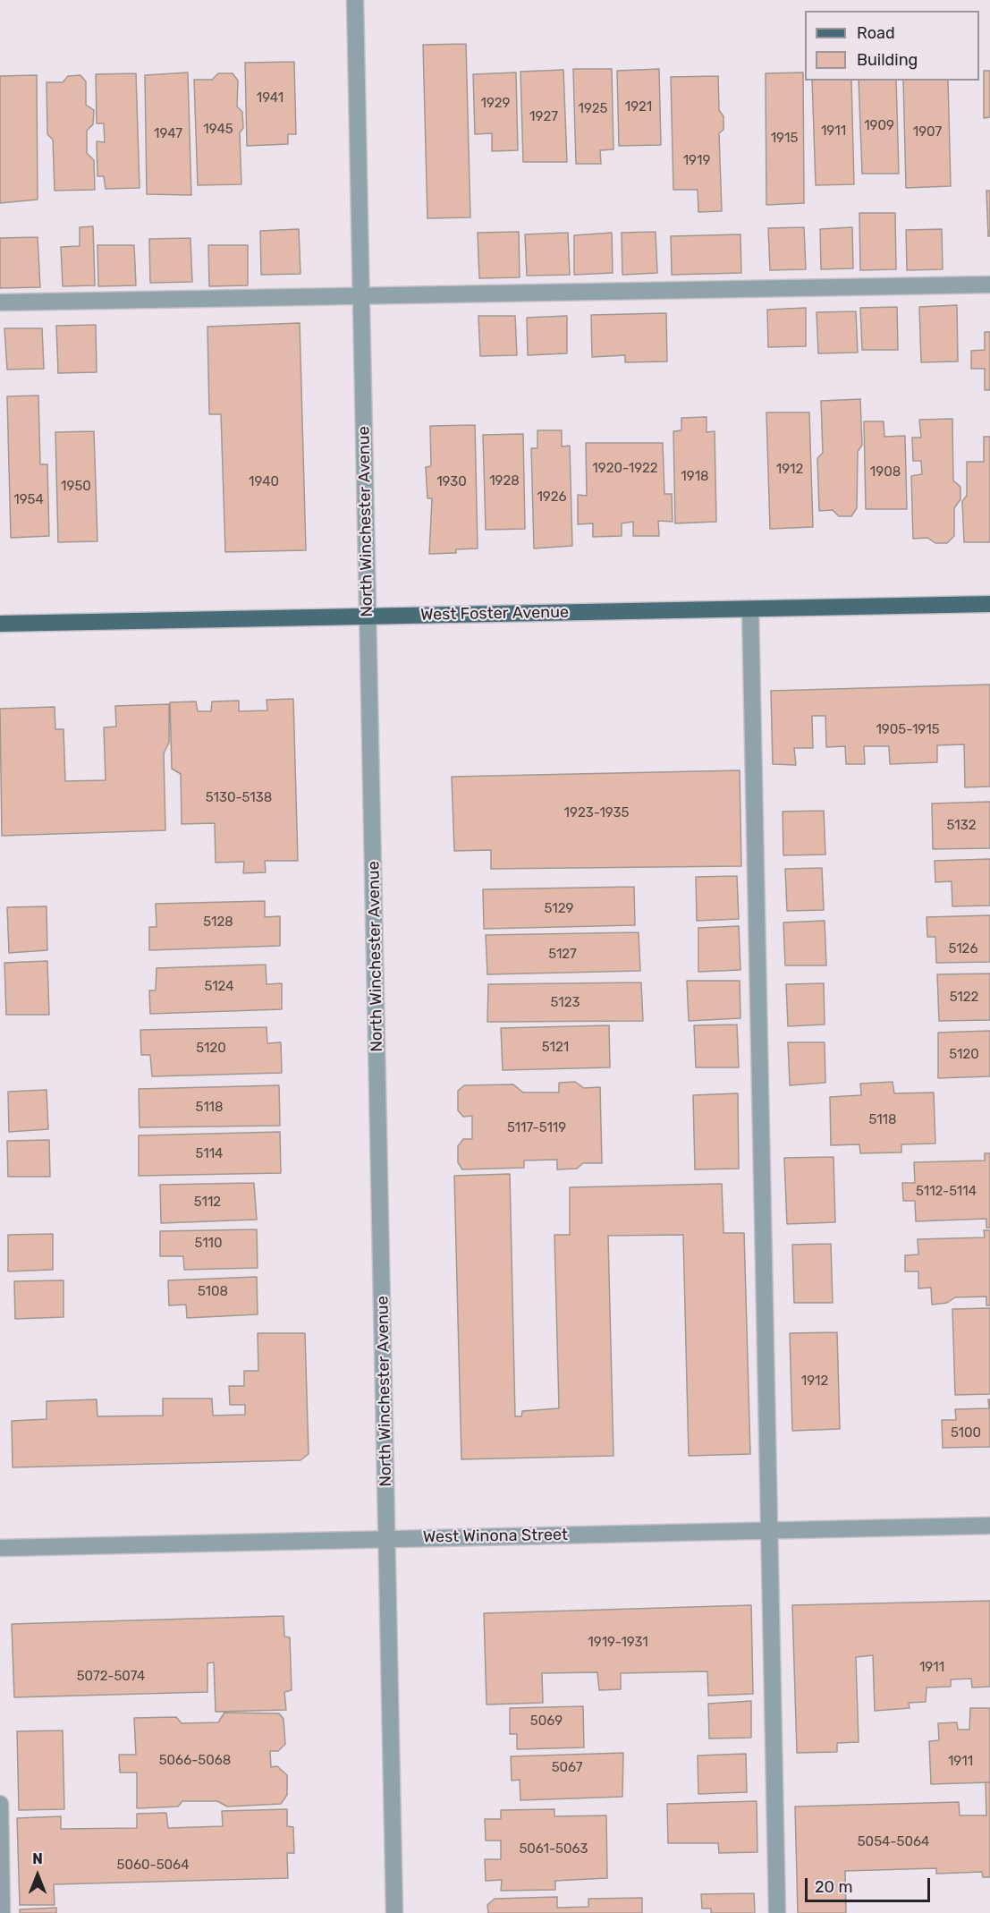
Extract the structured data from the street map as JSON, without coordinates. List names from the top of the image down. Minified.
{"streets":{"main road":["West Foster Avenue"],"street":["North Winchester Avenue","West Winona Street"]},"crossings":[["North Winchester Avenue","West Foster Avenue"],["North Winchester Avenue","West Winona Street"]],"house_numbers":["1941","1929","1921","1925","1927","1909","1945","1911","1907","1947","1915","1919","1920-1922","1912","1908","1918","1928","1940","1930","1950","1926","1954","1905-1915","5130-5138","1923-1935","5132","5129","5128","5126","5127","5124","5122","5123","5121","5120","5120","5118","5118","5117-5119","5114","5112-5114","5112","5110","5108","1912","5100","1919-1931","1911","5072-5074","5069","5066-5068","1911","5067","5054-5064","5061-5063","5060-5064"],"legend":["Road","Building"],"scale_bar":"20 m","north":"top"}
